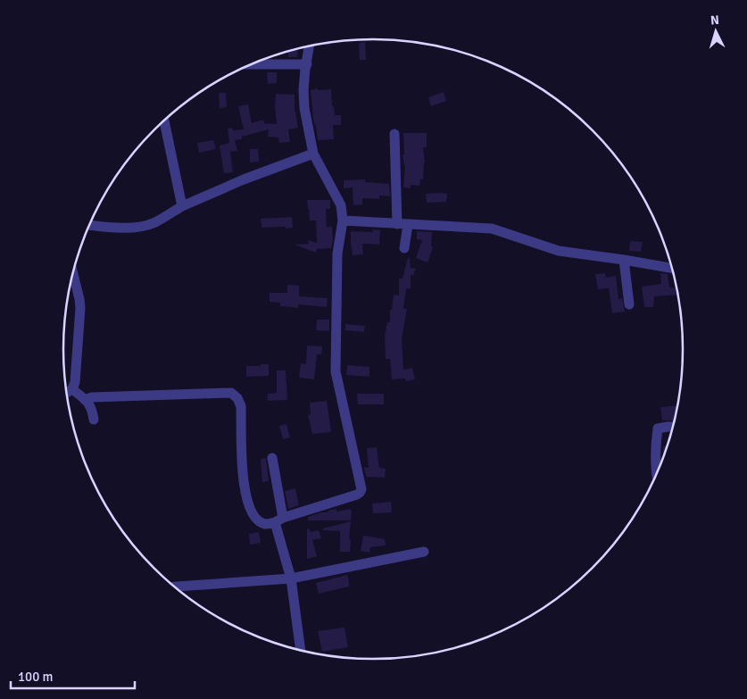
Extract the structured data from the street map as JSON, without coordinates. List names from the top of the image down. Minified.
{"scale_bar":"100 m","north":"top"}
